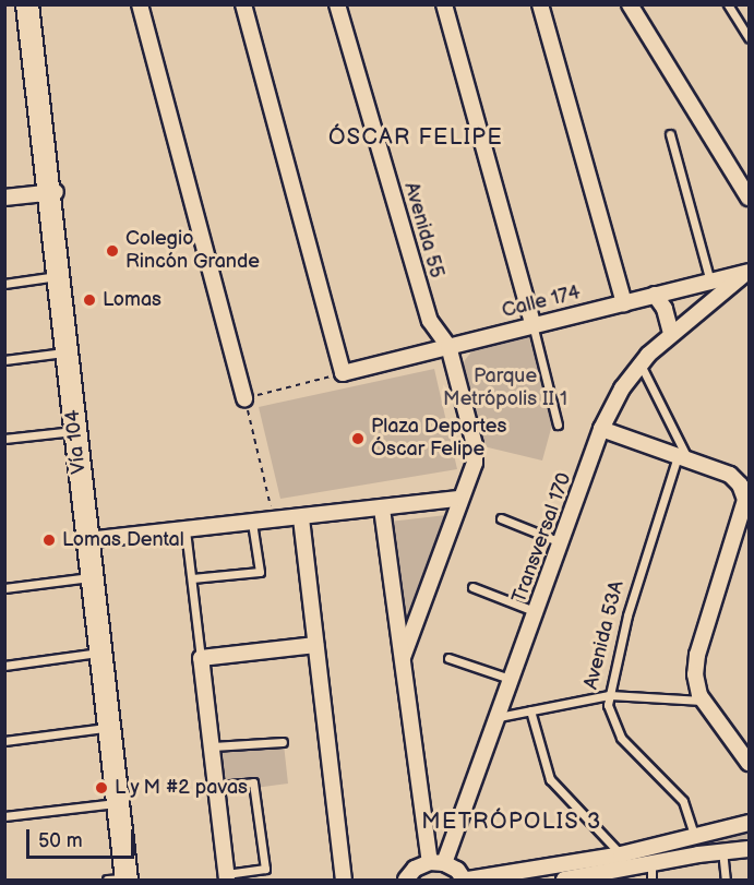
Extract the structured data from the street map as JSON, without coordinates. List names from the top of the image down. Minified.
{"streets":{"main road":["Vía 104"],"street":["Avenida 55","Calle 174","Transversal 170"],"lane":["Avenida 53A"]},"crossings":[["Avenida 55","Calle 174"],["Calle 174","Transversal 170"]],"districts":["ÓSCAR FELIPE","METRÓPOLIS 3"],"parks":["Parque Metrópolis II 1"],"places":["Colegio Rincón Grande","Lomas","Plaza Deportes Óscar Felipe","Lomas Dental","L y M #2 pavas"],"scale_bar":"50 m"}
